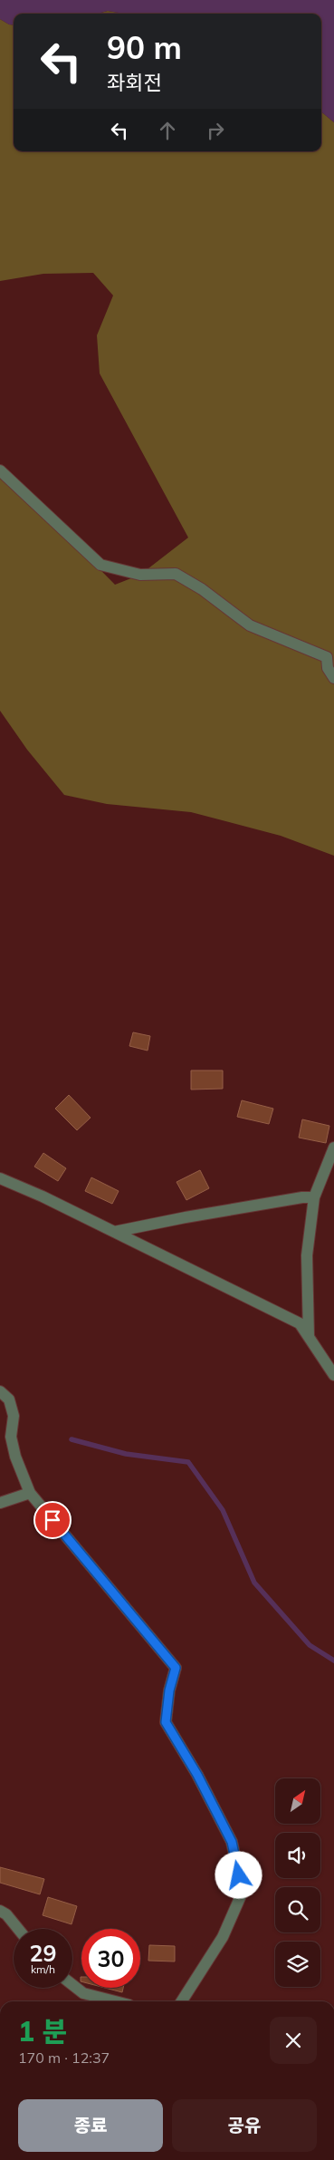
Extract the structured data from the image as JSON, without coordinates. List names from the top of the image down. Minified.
{"north":"top right","page":{"turn":["90 m","좌회전"],"speed":"29 km/h","limit":"30","heading":["1 분","170 m · 12:37"],"buttons":["종료","공유"]}}
